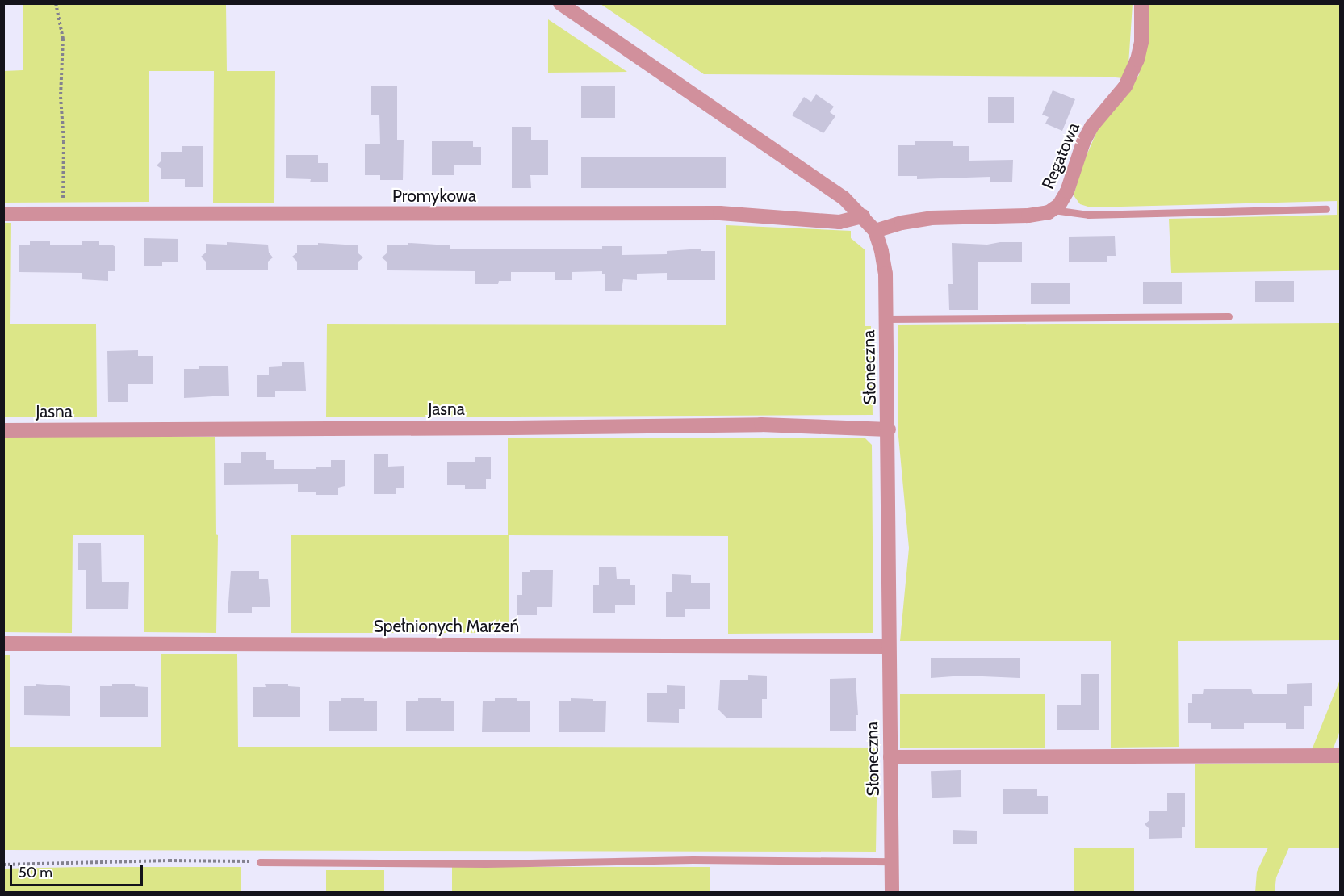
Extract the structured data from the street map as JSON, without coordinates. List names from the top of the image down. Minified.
{"streets":{"street":["Regatowa","Promykowa","Słoneczna","Jasna","Spełnionych Marzeń"]},"crossings":[["Regatowa","Słoneczna"],["Promykowa","Słoneczna"],["Słoneczna","Jasna"],["Słoneczna","Spełnionych Marzeń"]],"scale_bar":"50 m"}
